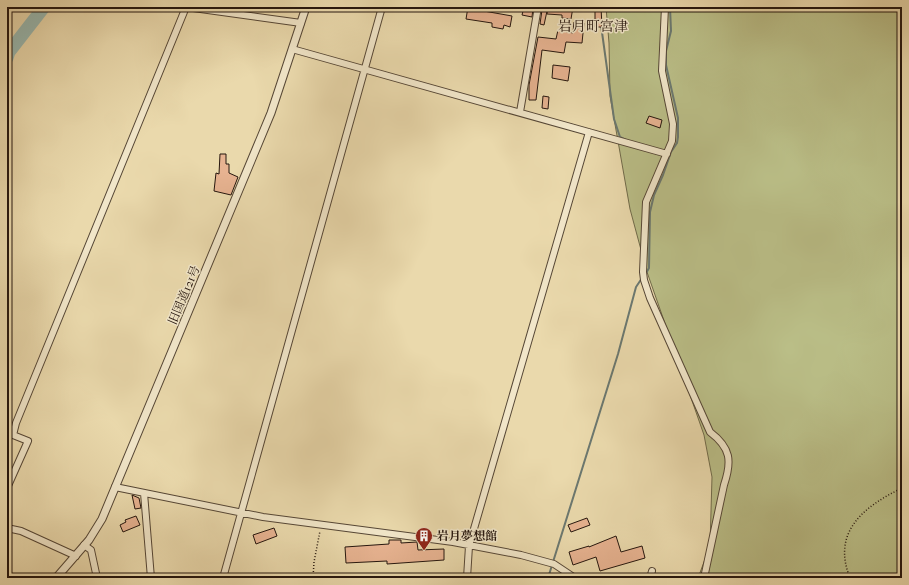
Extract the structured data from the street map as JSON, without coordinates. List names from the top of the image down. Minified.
{"streets":{"street":["旧国道121号"]},"districts":["岩月町宮津"],"places":{"building":["岩月夢想館"]}}
